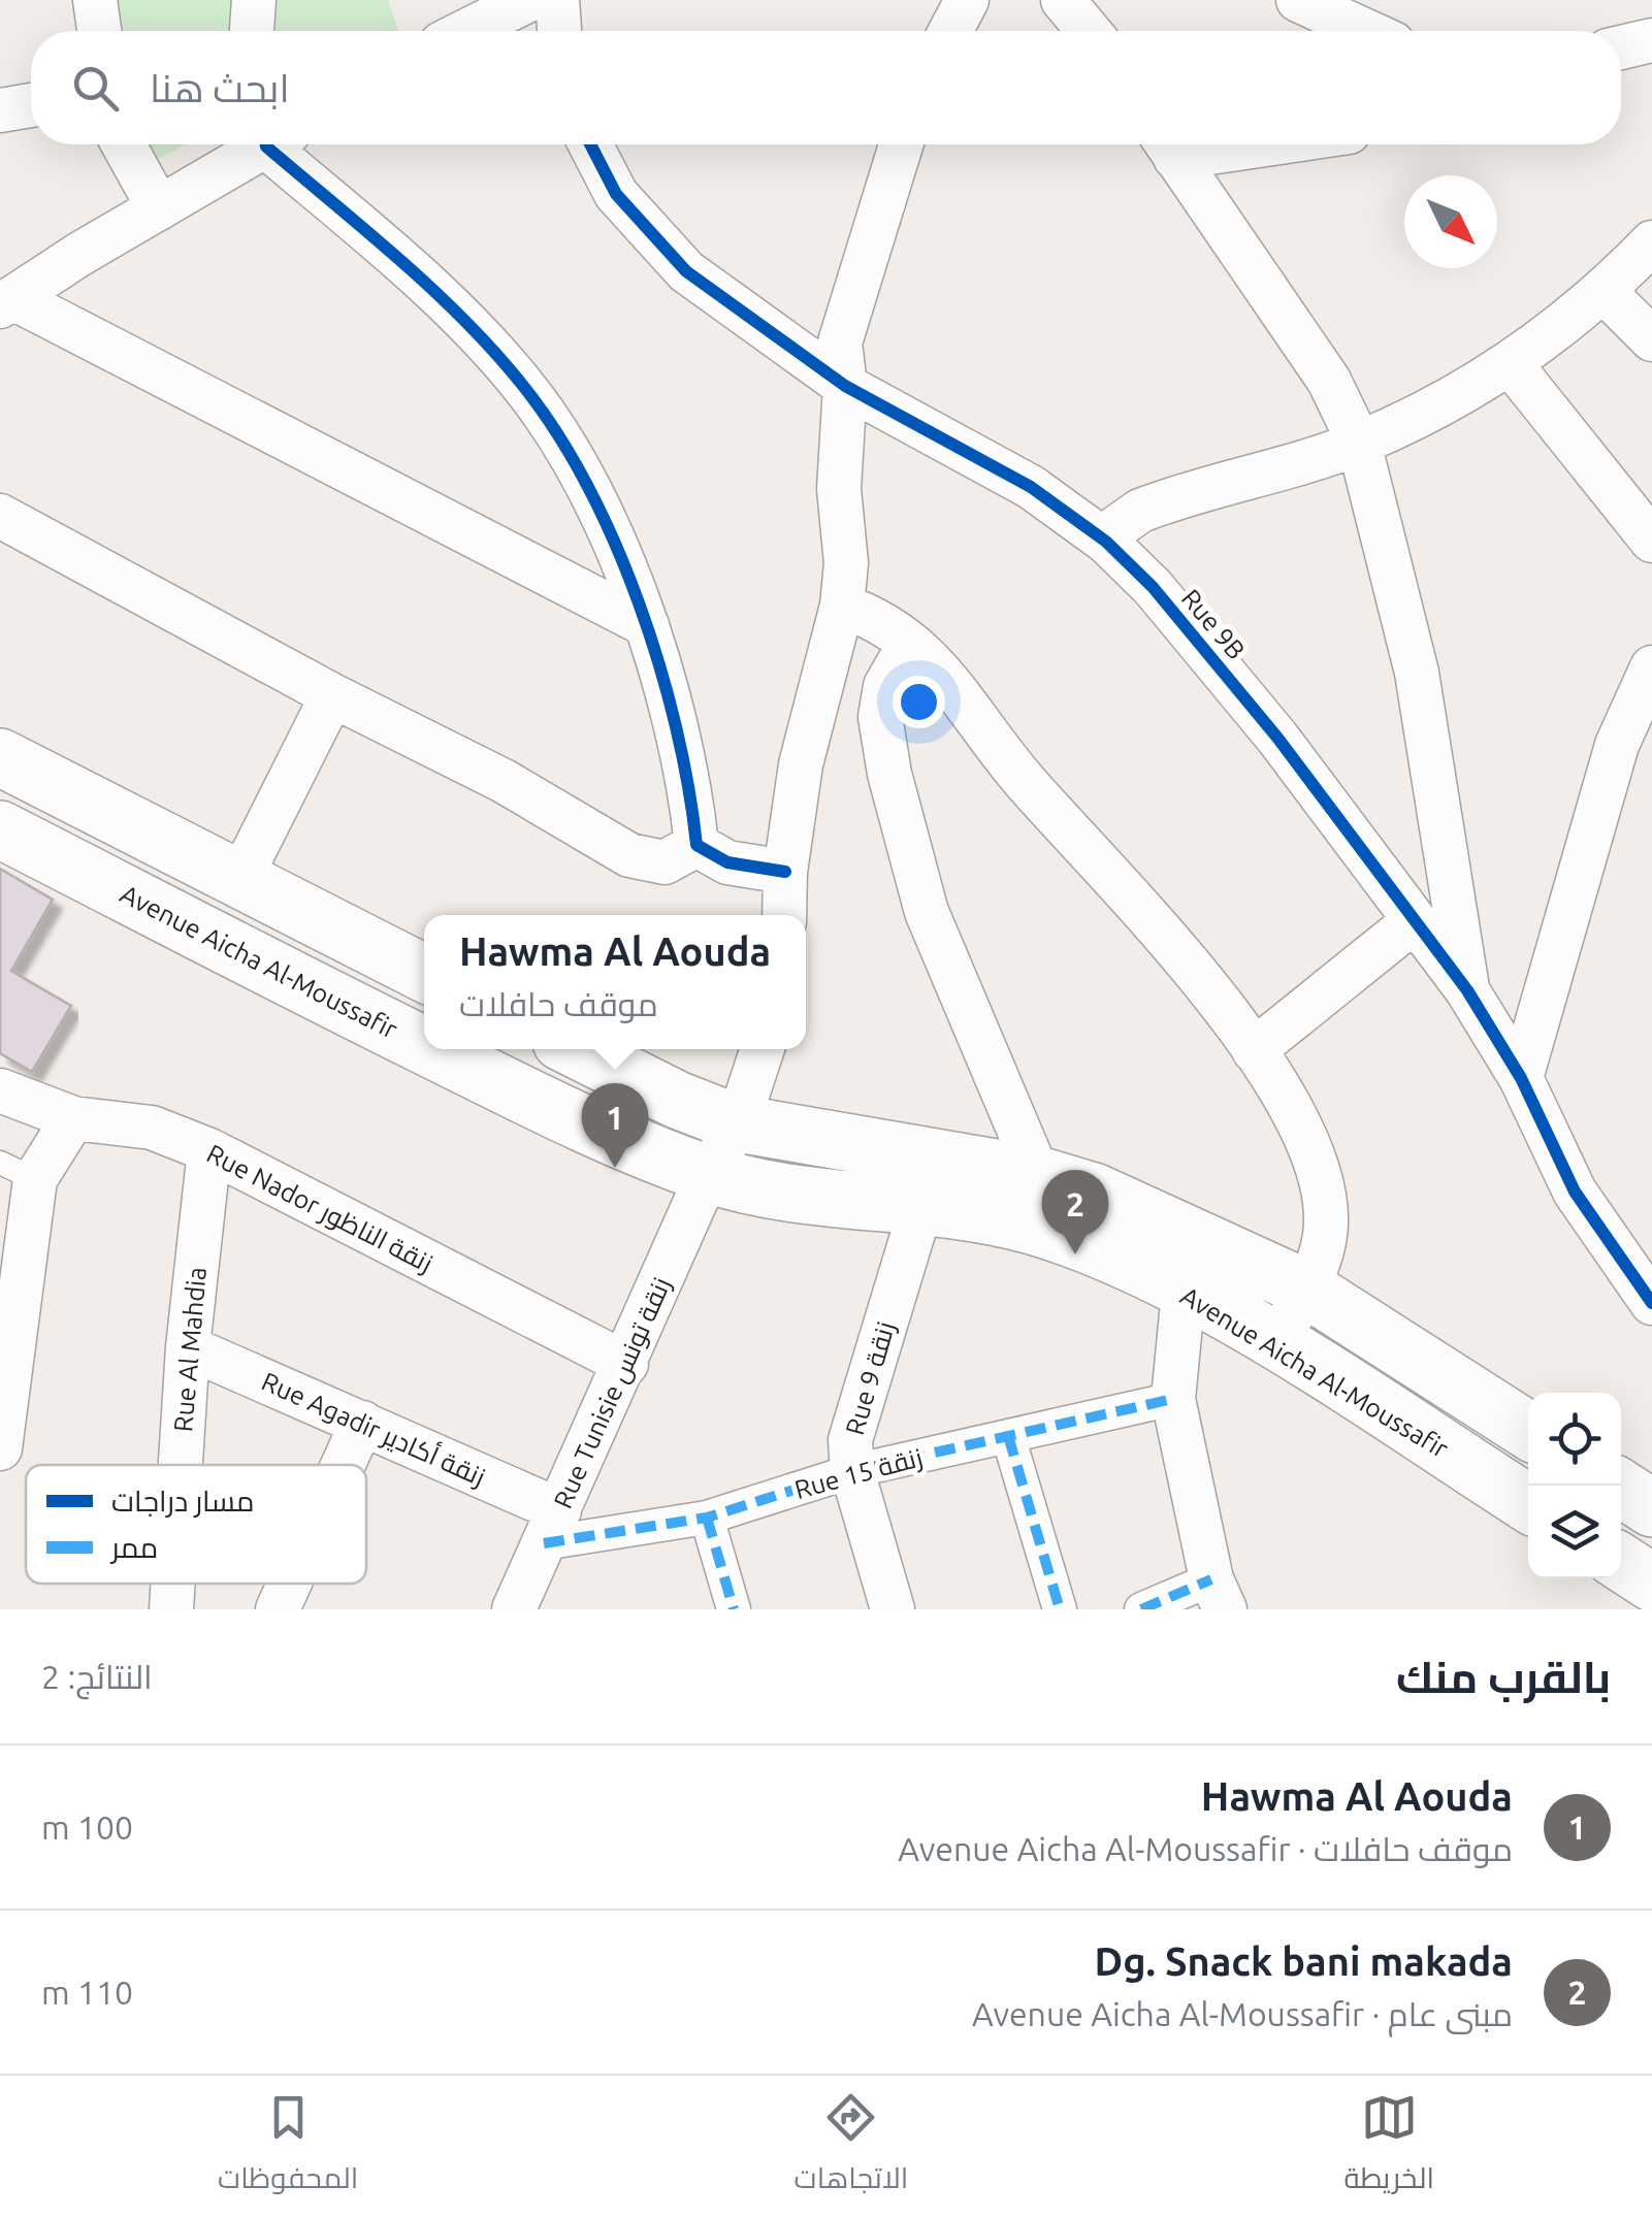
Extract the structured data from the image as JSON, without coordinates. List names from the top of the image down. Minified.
{"streets":{"main road":["Avenue Aicha Al-Moussafir"],"street":["Rue 9B","Rue Nador زنقة الناظور","Rue Al Mahdia","Rue 9 زنقة","Rue Tunisie زنقة تونس","Rue Agadir زنقة أكادير","Rue 15 زنقة"]},"crossings":[["Avenue Aicha Al-Moussafir","Rue 9 زنقة"],["Avenue Aicha Al-Moussafir","Rue Tunisie زنقة تونس"],["Rue Nador زنقة الناظور","Rue Al Mahdia"],["Rue Nador زنقة الناظور","Rue Tunisie زنقة تونس"],["Rue Al Mahdia","Rue Agadir زنقة أكادير"],["Rue 9 زنقة","Rue 15 زنقة"],["Rue Tunisie زنقة تونس","Rue Agadir زنقة أكادير"],["Rue Tunisie زنقة تونس","Rue 15 زنقة"],["Rue Agadir زنقة أكادير","Rue 15 زنقة"]],"legend":["مسار دراجات","ممر"],"north":"bottom right","page":{"search":"ابحث هنا","popup":["Hawma Al Aouda","موقف حافلات"],"pins":["1","2"],"heading":["بالقرب منك","النتائج: 2"],"list":[{"mark":"1","name":"Hawma Al Aouda","note":"موقف حافلات · Avenue Aicha Al-Moussafir","value":"100 m"},{"mark":"2","name":"Dg. Snack bani makada","note":"مبنى عام · Avenue Aicha Al-Moussafir","value":"110 m"}],"nav":["الخريطة","الاتجاهات","المحفوظات"]}}
